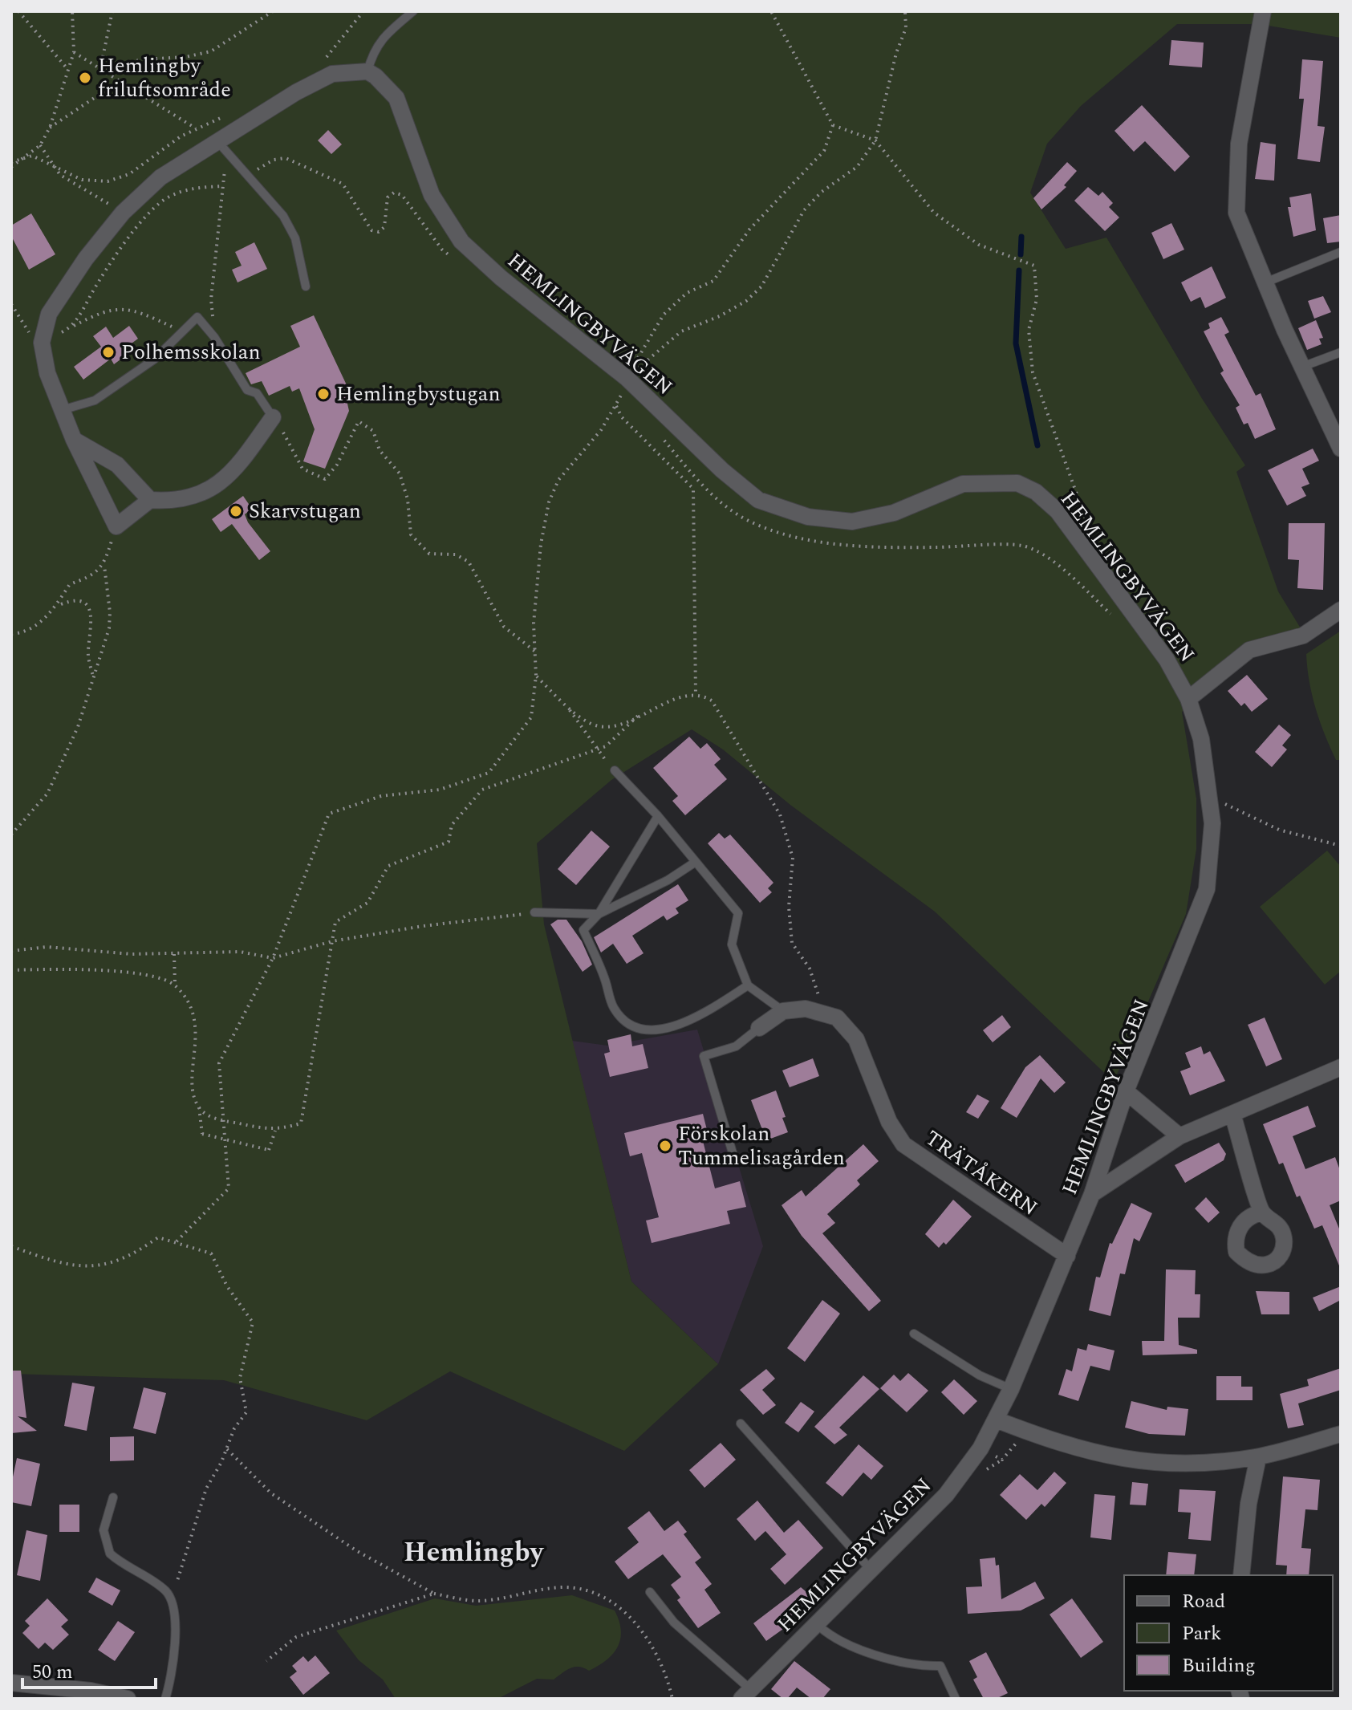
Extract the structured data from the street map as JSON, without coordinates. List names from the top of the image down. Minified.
{"streets":{"street":["HEMLINGBYVÄGEN","TRÄTÅKERN"]},"crossings":[["HEMLINGBYVÄGEN","TRÄTÅKERN"]],"districts":["Hemlingby"],"places":["Hemlingby friluftsområde","Polhemsskolan","Hemlingbystugan","Skarvstugan","Förskolan Tummelisagården"],"legend":["Road","Park","Building"],"scale_bar":"50 m"}
